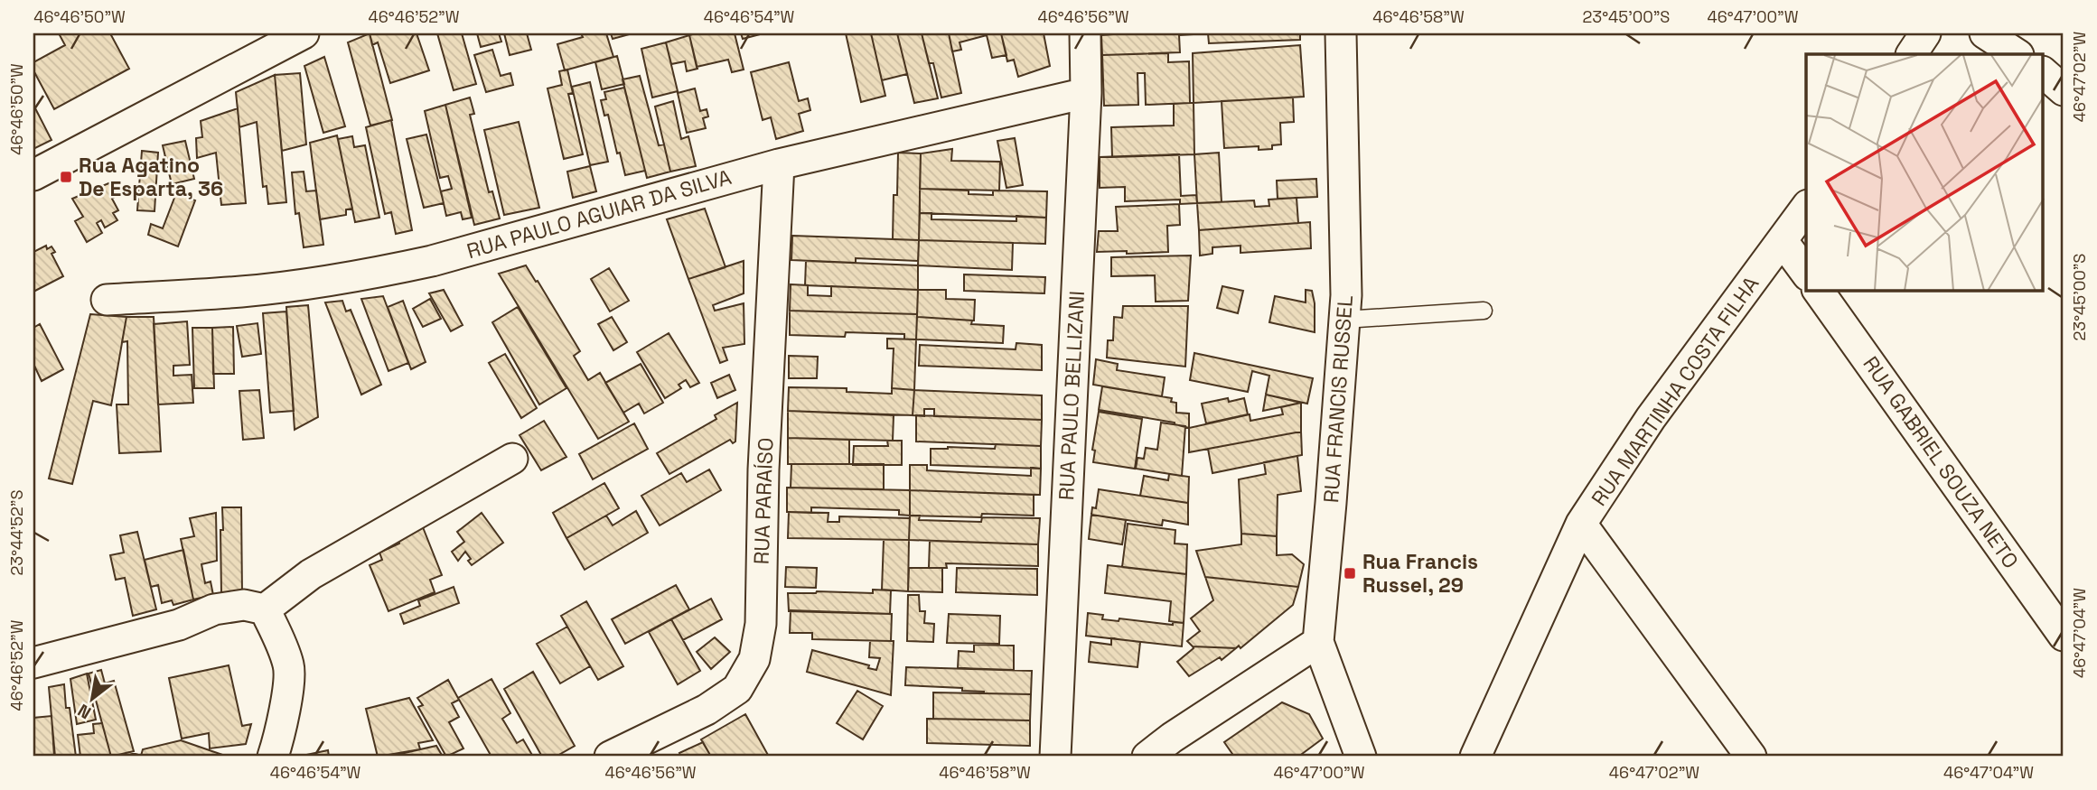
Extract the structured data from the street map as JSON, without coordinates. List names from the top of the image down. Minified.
{"streets":{"street":["RUA PAULO AGUIAR DA SILVA","RUA MARTINHA COSTA FILHA","RUA PAULO BELLIZANI","RUA FRANCIS RUSSEL","RUA GABRIEL SOUZA NETO","RUA PARAÍSO"]},"crossings":[["RUA PAULO AGUIAR DA SILVA","RUA PAULO BELLIZANI"],["RUA PAULO AGUIAR DA SILVA","RUA PARAÍSO"]],"places":{"transit":["Rua Agatino De Esparta, 36","Rua Francis Russel, 29"]},"north":"bottom left","coordinates":["46°46'50\"W","46°46'52\"W","46°46'54\"W","46°46'56\"W","46°46'58\"W","23°45'00\"S","46°47'00\"W","46°47'02\"W","23°44'52\"S","46°47'04\"W"]}
